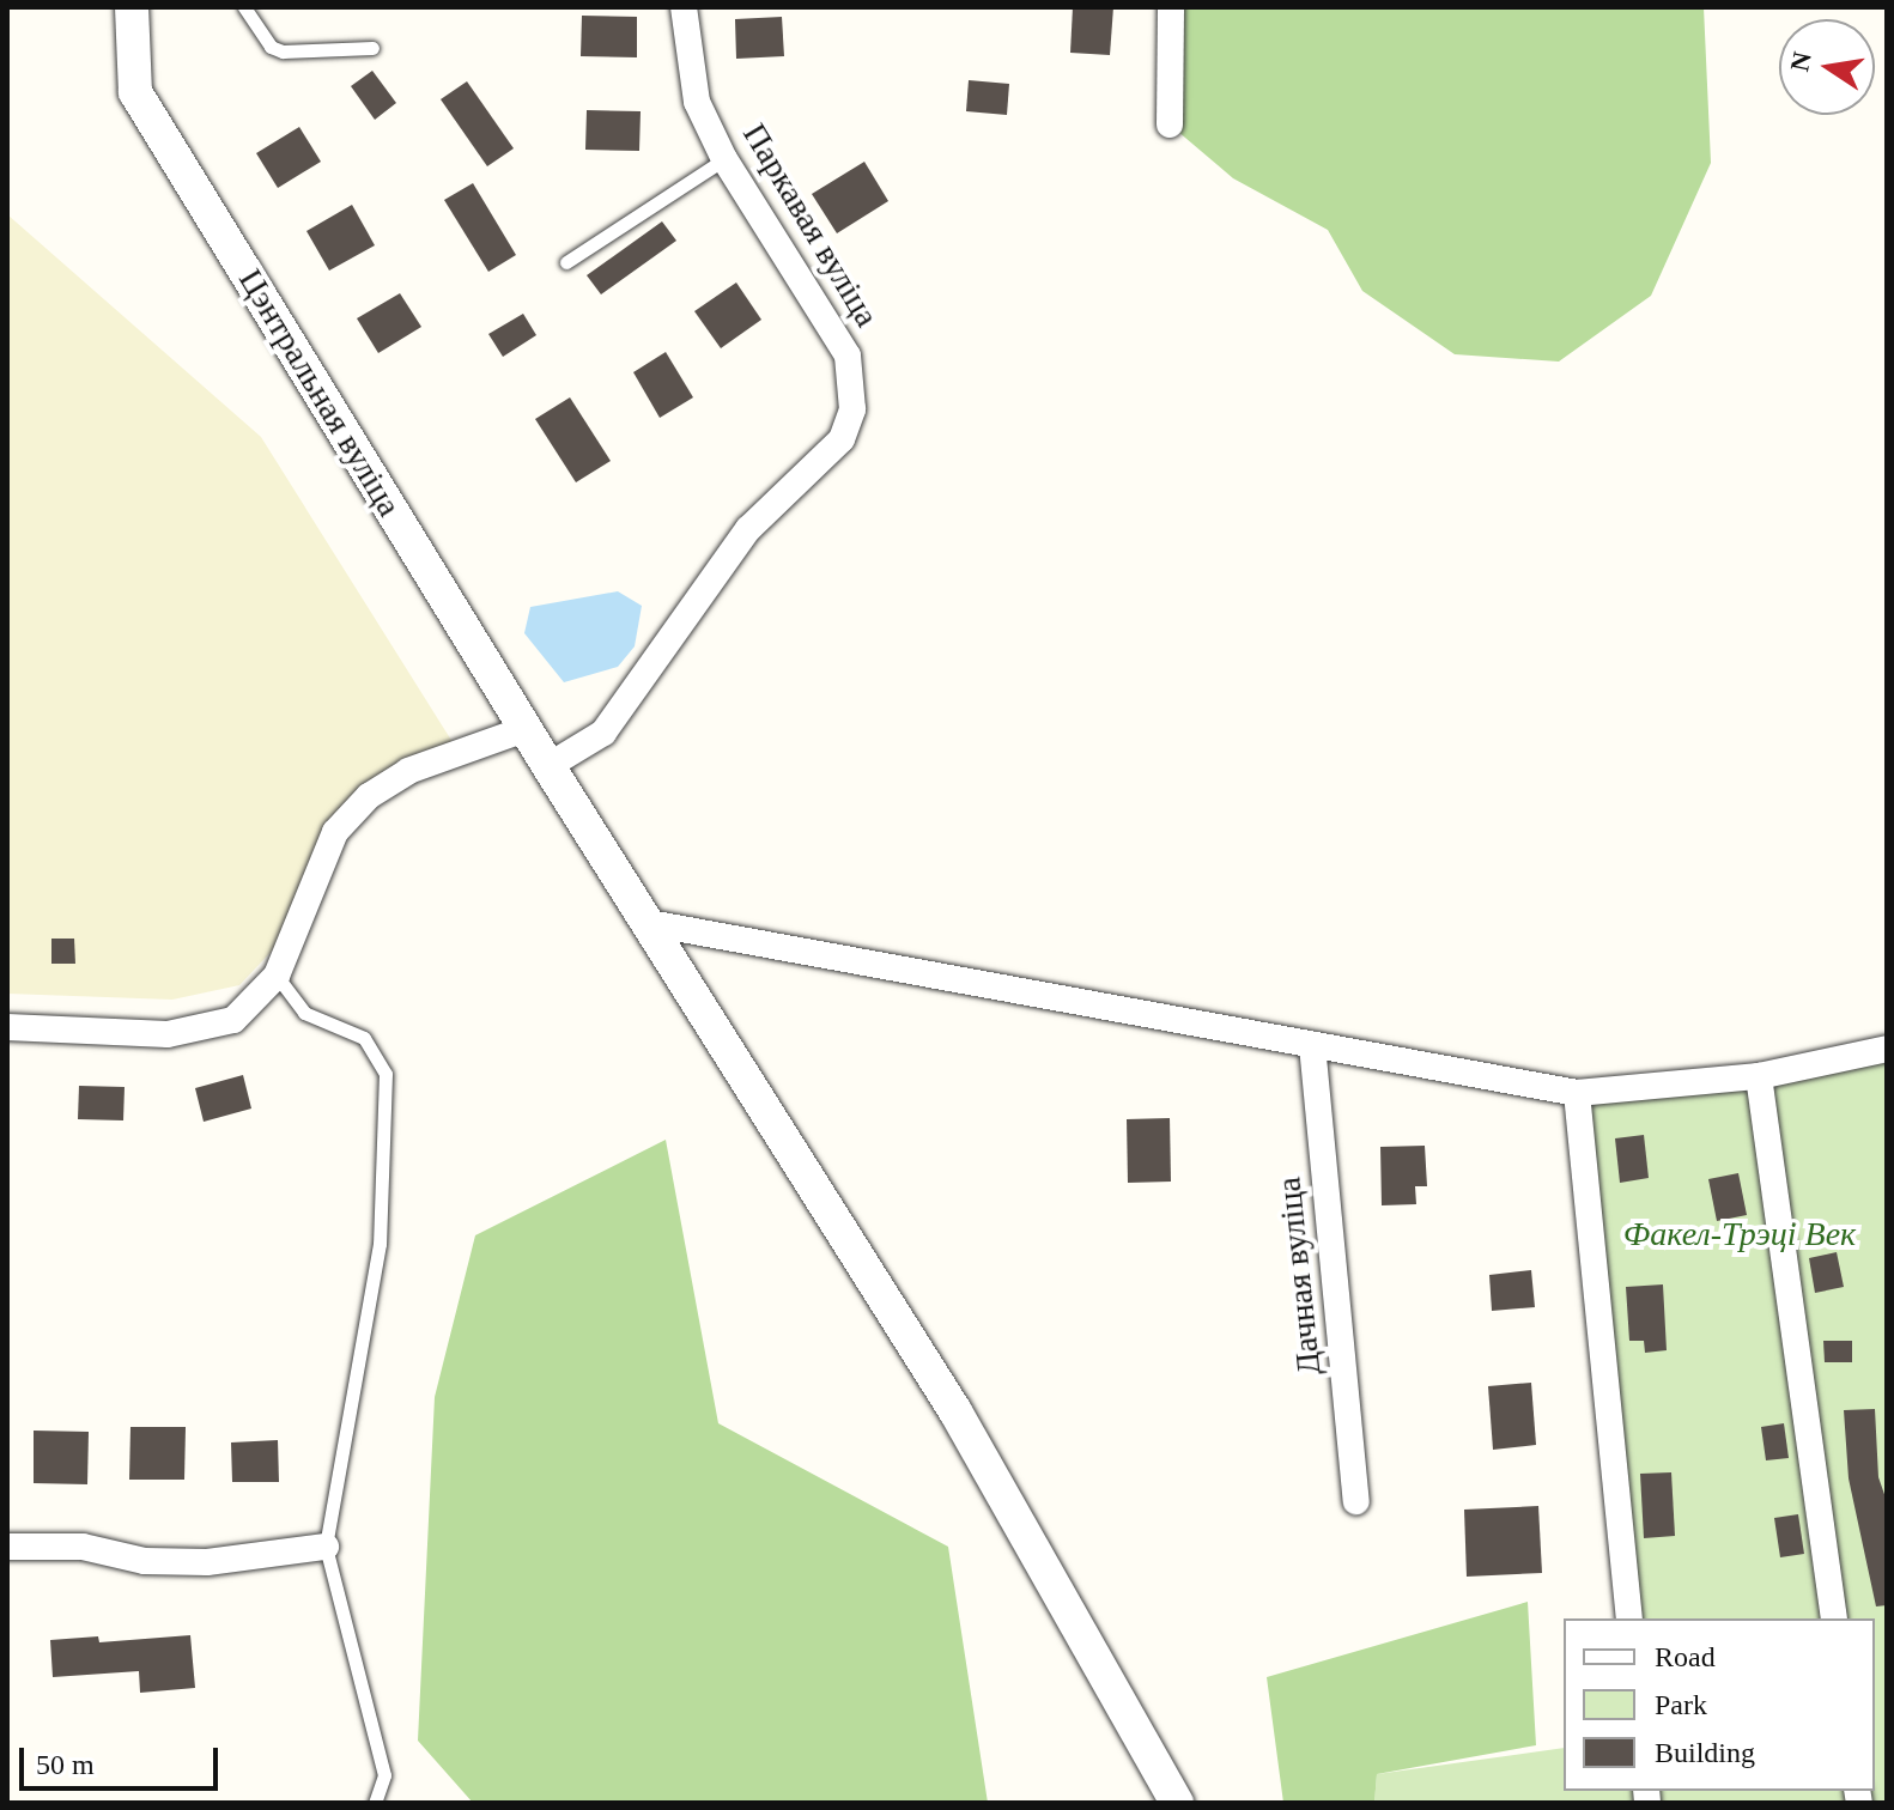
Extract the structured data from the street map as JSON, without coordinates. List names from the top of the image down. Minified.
{"streets":{"street":["Паркавая вуліца","Цэнтральная вуліца","Дачная вуліца"]},"crossings":[["Паркавая вуліца","Цэнтральная вуліца"]],"parks":["Факел-Трэці Век"],"legend":["Road","Park","Building"],"scale_bar":"50 m","north":"left"}
